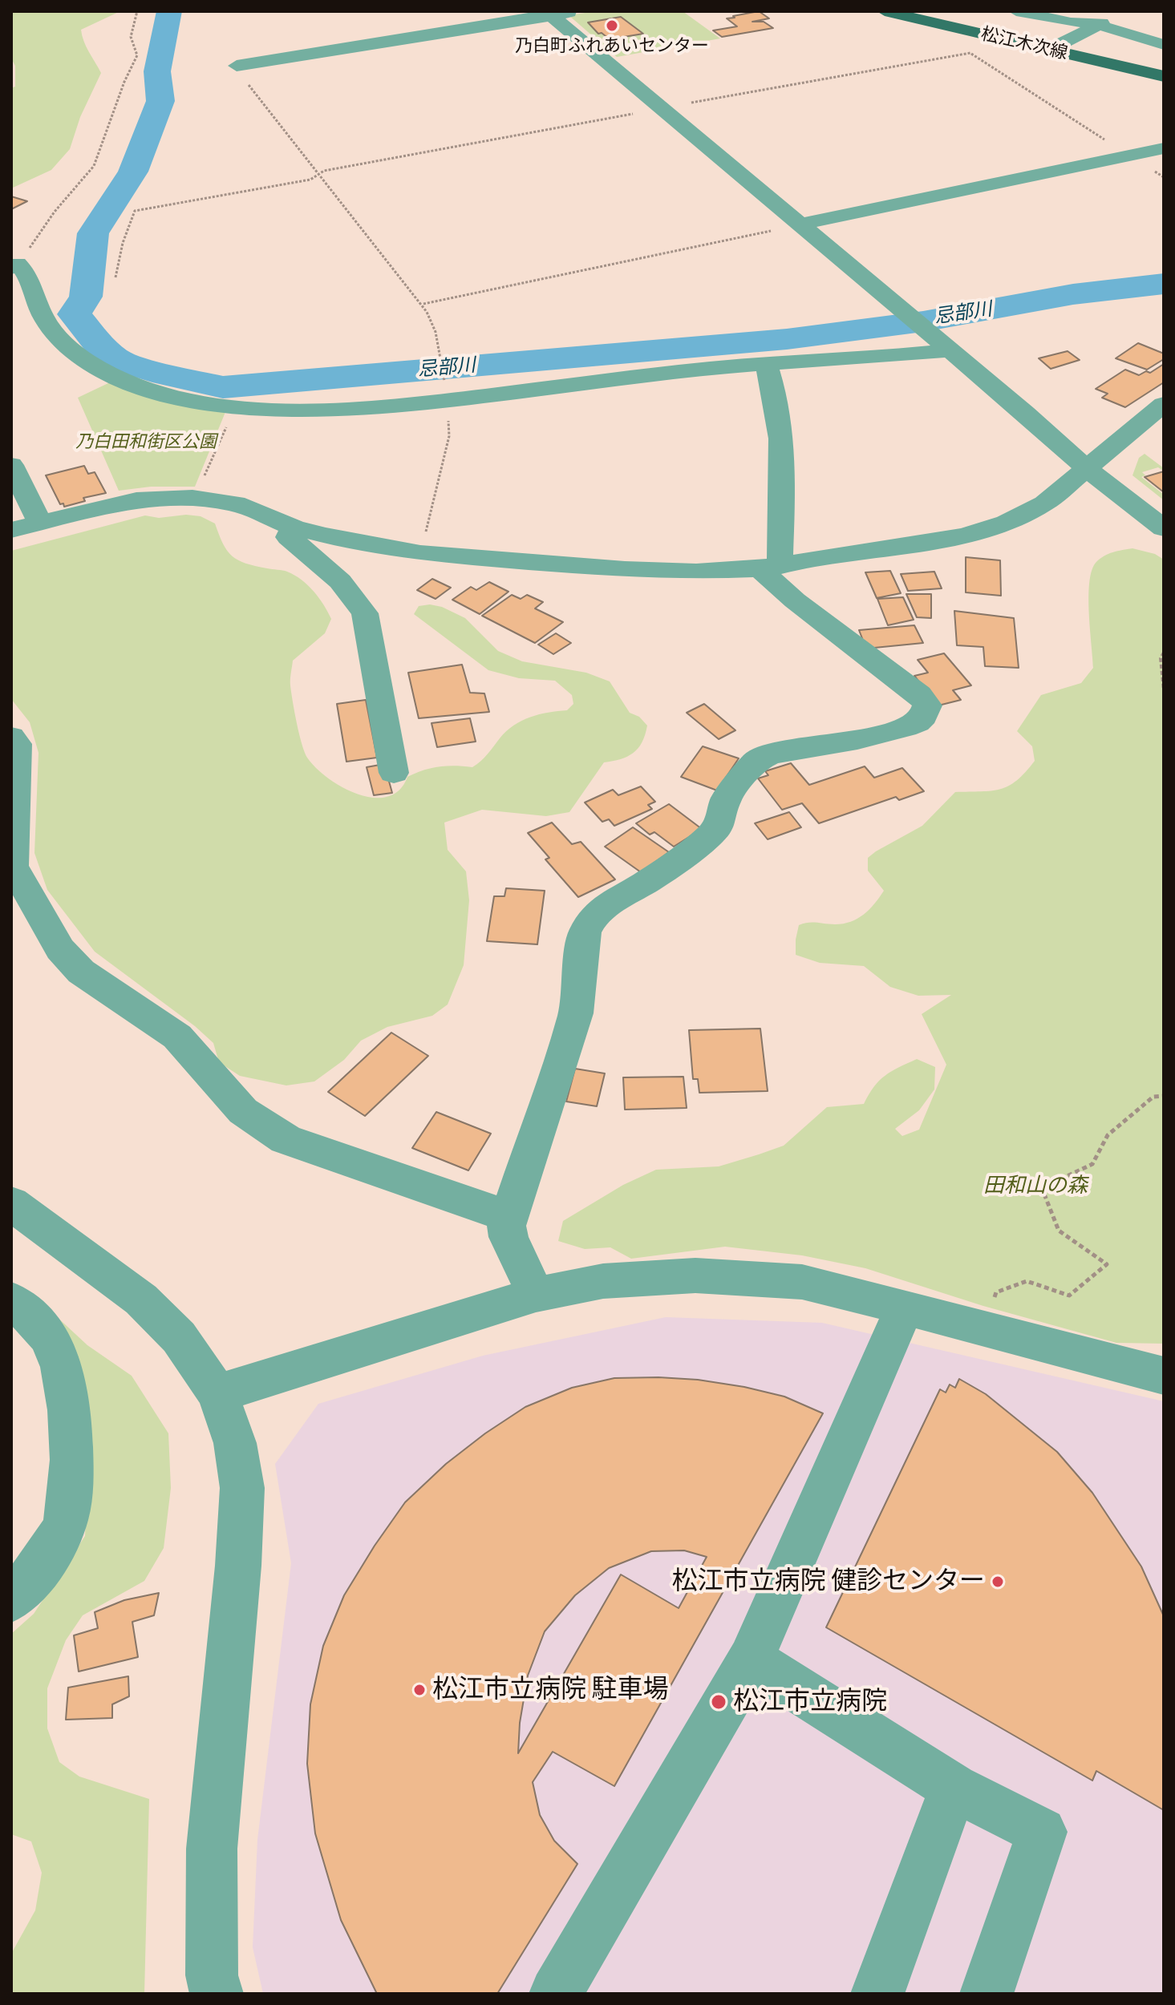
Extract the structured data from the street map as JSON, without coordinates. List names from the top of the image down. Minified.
{"streets":{"main road":["松江木次線"]},"water":["忌部川"],"parks":["乃白田和街区公園","田和山の森"],"places":["乃白町ふれあいセンター","松江市立病院 健診センター","松江市立病院 駐車場","松江市立病院"]}
